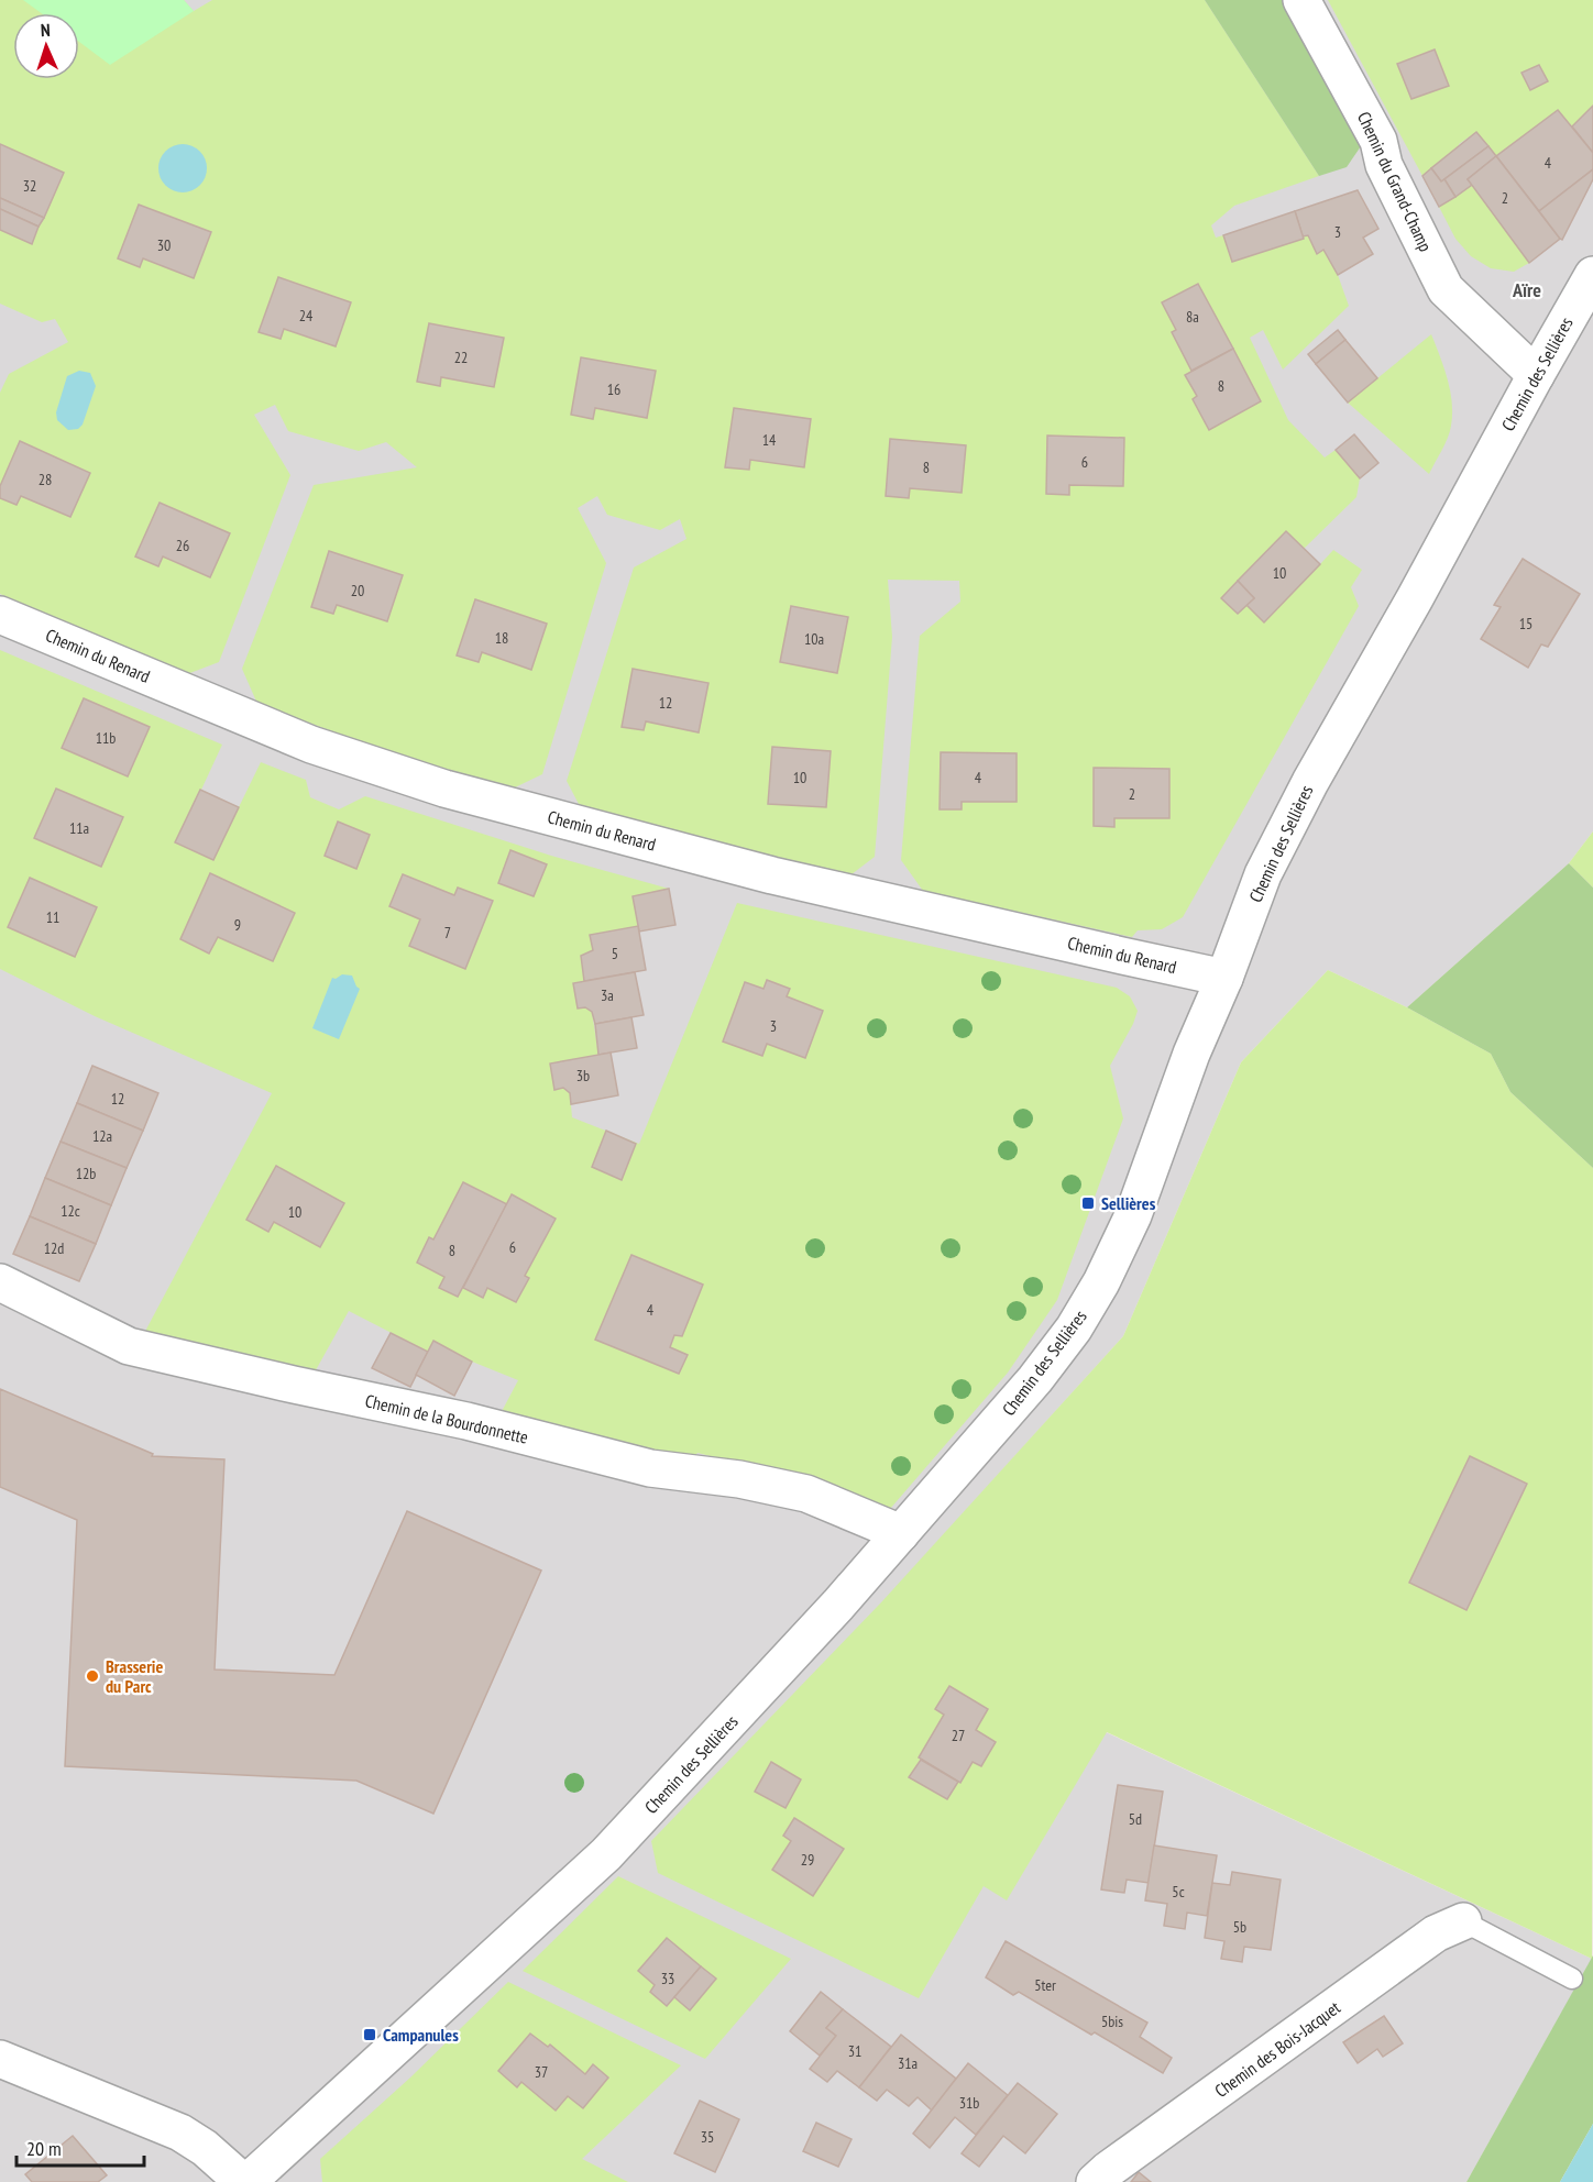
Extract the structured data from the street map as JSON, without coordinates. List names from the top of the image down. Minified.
{"streets":{"street":["Chemin du Grand-Champ","Chemin des Sellières","Chemin du Renard","Chemin de la Bourdonnette","Chemin des Bois-Jacquet"]},"crossings":[["Chemin du Grand-Champ","Chemin des Sellières"],["Chemin des Sellières","Chemin du Renard"],["Chemin des Sellières","Chemin de la Bourdonnette"]],"districts":["Aïre"],"places":{"transit":["Sellières","Campanules"],"other":["Brasserie du Parc"]},"house_numbers":["4","32","2","3","30","24","8a","22","8","16","14","6","8","28","26","10","20","15","18","10a","12","11b","10","4","2","11a","11","9","7","5","3a","3","3b","12","12a","12b","12c","10","6","12d","8","4","27","5d","29","5c","5b","33","5ter","5bis","31","31a","37","31b","35"],"scale_bar":"20 m","north":"top"}
